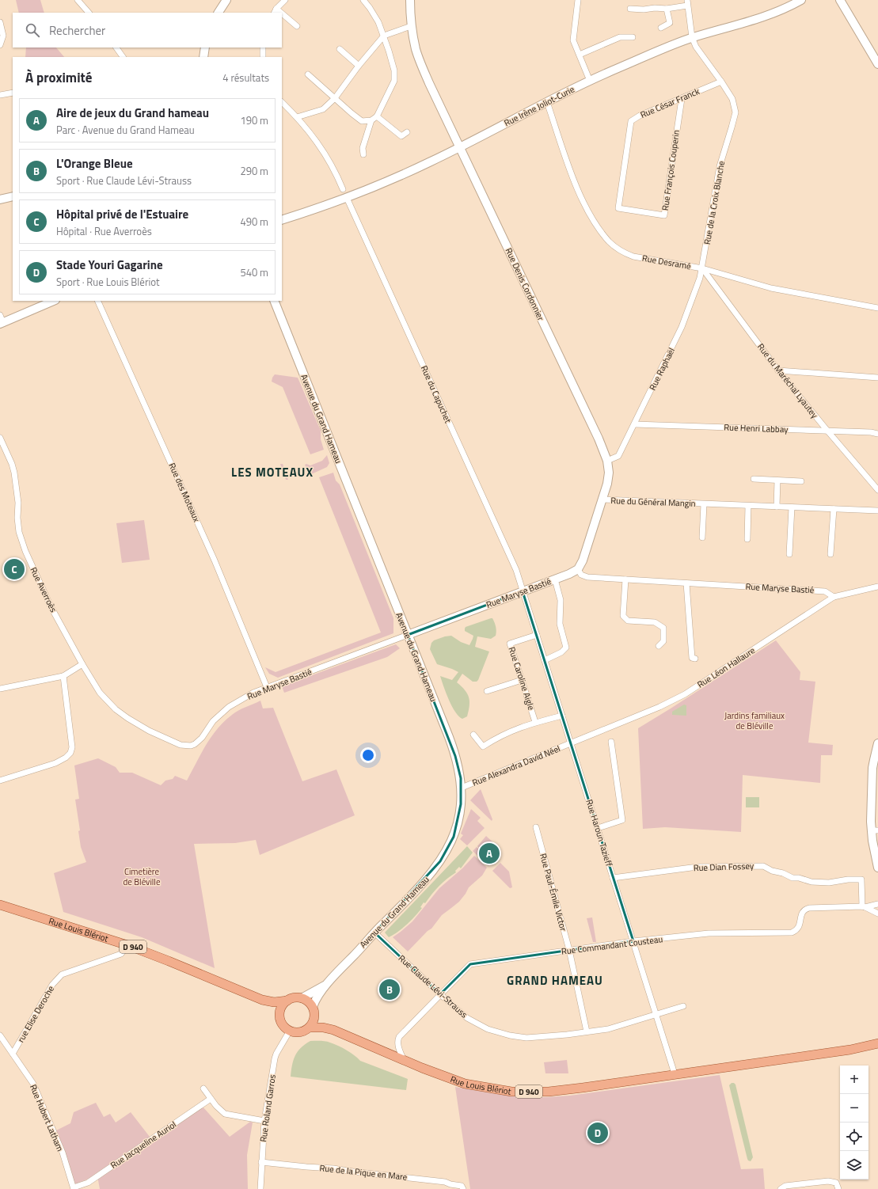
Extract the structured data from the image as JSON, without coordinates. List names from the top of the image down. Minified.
{"streets":{"main road":["Rue Louis Blériot","D 940"],"street":["Rue César Franck","Rue Irène Joliot-Curie","Rue François Couperin","Rue de la Croix Blanche","Rue Desramé","Rue Denis Cordonnier","Rue Raphaël","Rue du Maréchal Lyautey","Rue du Capuchet","Avenue du Grand Hameau","Rue Henri Labbay","Rue des Moteaux","Rue du Général Mangin","Rue Maryse Bastié","Rue Averroès","Rue Léon Hallaure","Rue Caroline Aigle","Rue Alexandra David Néel","Rue Haroun Tazieff","Rue Dian Fossey","Rue Paul-Émile Victor","Rue Commandant Cousteau","Rue Claude Lévi-Strauss","rue Elise Deroche","Rue Roland Garros","Rue Hubert Latham","Rue Jacqueline Auriol","Rue de la Pique en Mare"]},"crossings":[["Rue César Franck","Rue François Couperin"],["Rue César Franck","Rue de la Croix Blanche"],["Rue Irène Joliot-Curie","Rue de la Croix Blanche"],["Rue Irène Joliot-Curie","Rue Desramé"],["Rue Irène Joliot-Curie","Rue Denis Cordonnier"],["Rue Irène Joliot-Curie","Rue du Capuchet"],["Rue de la Croix Blanche","Rue Desramé"],["Rue de la Croix Blanche","Rue Raphaël"],["Rue de la Croix Blanche","Rue du Maréchal Lyautey"],["Rue Desramé","Rue Raphaël"],["Rue Desramé","Rue du Maréchal Lyautey"],["Rue Denis Cordonnier","Rue Raphaël"],["Rue Denis Cordonnier","Rue du Général Mangin"],["Rue Denis Cordonnier","Rue Maryse Bastié"],["Rue Raphaël","Rue du Maréchal Lyautey"],["Rue Raphaël","Rue Henri Labbay"],["Rue du Maréchal Lyautey","Rue Henri Labbay"],["Rue du Capuchet","Rue Maryse Bastié"],["Rue du Capuchet","Rue Haroun Tazieff"],["Avenue du Grand Hameau","Rue Maryse Bastié"],["Avenue du Grand Hameau","Rue Alexandra David Néel"],["Avenue du Grand Hameau","Rue Louis Blériot"],["Avenue du Grand Hameau","Rue Claude Lévi-Strauss"],["Avenue du Grand Hameau","Rue Roland Garros"],["Rue des Moteaux","Rue Maryse Bastié"],["Rue Maryse Bastié","Rue Averroès"],["Rue Maryse Bastié","Rue Léon Hallaure"],["Rue Maryse Bastié","Rue Haroun Tazieff"],["Rue Léon Hallaure","Rue Alexandra David Néel"],["Rue Léon Hallaure","Rue Haroun Tazieff"],["Rue Caroline Aigle","Rue Haroun Tazieff"],["Rue Alexandra David Néel","Rue Haroun Tazieff"],["Rue Haroun Tazieff","Rue Dian Fossey"],["Rue Haroun Tazieff","Rue Louis Blériot"],["Rue Haroun Tazieff","Rue Commandant Cousteau"],["Rue Haroun Tazieff","D 940"],["Rue Haroun Tazieff","Rue Claude Lévi-Strauss"],["Rue Dian Fossey","Rue Commandant Cousteau"],["Rue Paul-Émile Victor","Rue Commandant Cousteau"],["Rue Paul-Émile Victor","Rue Claude Lévi-Strauss"],["Rue Louis Blériot","Rue Commandant Cousteau"],["Rue Louis Blériot","D 940"],["Rue Louis Blériot","rue Elise Deroche"],["Rue Louis Blériot","Rue Roland Garros"],["Rue Commandant Cousteau","Rue Claude Lévi-Strauss"],["rue Elise Deroche","Rue Hubert Latham"],["Rue Roland Garros","Rue de la Pique en Mare"],["Rue Hubert Latham","Rue Jacqueline Auriol"]],"districts":["LES MOTEAUX","GRAND HAMEAU"],"parks":["Jardins familiaux de Bléville","Cimetière de Bléville"],"page":{"search":"Rechercher","heading":["À proximité","4 résultats"],"list":[{"mark":"A","name":"Aire de jeux du Grand hameau","note":"Parc · Avenue du Grand Hameau","value":"190 m"},{"mark":"B","name":"L'Orange Bleue","note":"Sport · Rue Claude Lévi-Strauss","value":"290 m"},{"mark":"C","name":"Hôpital privé de l'Estuaire","note":"Hôpital · Rue Averroès","value":"490 m"},{"mark":"D","name":"Stade Youri Gagarine","note":"Sport · Rue Louis Blériot","value":"540 m"}],"pins":["C","A","B","D"],"map_buttons":["+","−"]}}
